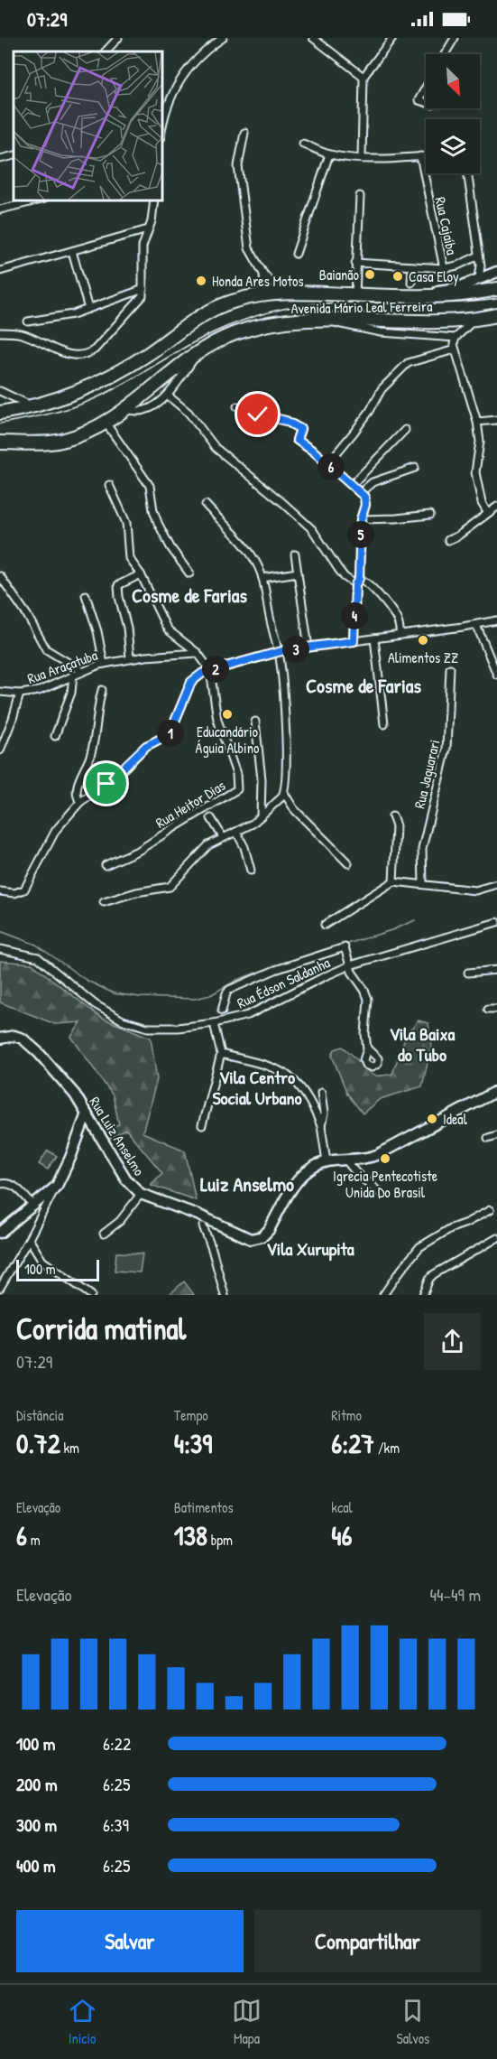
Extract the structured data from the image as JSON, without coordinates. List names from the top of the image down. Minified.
{"streets":{"highway":["Avenida Mário Leal Ferreira"],"street":["Rua Cajaíba","Rua Araçatuba","Rua Jaguarari","Rua Heitor Dias","Rua Édson Saldanha","Rua Luiz Anselmo"]},"districts":["Cosme de Farias","Cosme de Farias","Vila Baixa do Tubo","Vila Centro Social Urbano","Luiz Anselmo","Vila Xurupita"],"places":["Baianão","Casa Eloy","Honda Ares Motos","Alimentos ZZ","Educandário Águia Albino","Ideal","Igrecia Pentecotiste Unida Do Brasil"],"scale_bar":"100 m","north":"bottom right","page":{"status":"07:29","pins":["6","5","4","3","2","1"],"scale":"100 m","heading":["Corrida matinal","07:29"],"stats":[["Distância","0.72 km"],["Tempo","4:39"],["Ritmo","6:27 /km"],["Elevação","6 m"],["Batimentos","138 bpm"],["kcal","46"]],"chart":["Elevação","44–49 m"],"list":[{"name":"100 m","note":"6:22"},{"name":"200 m","note":"6:25"},{"name":"300 m","note":"6:39"},{"name":"400 m","note":"6:25"}],"buttons":["Salvar","Compartilhar"],"tabs":["Início","Mapa","Salvos"]}}
